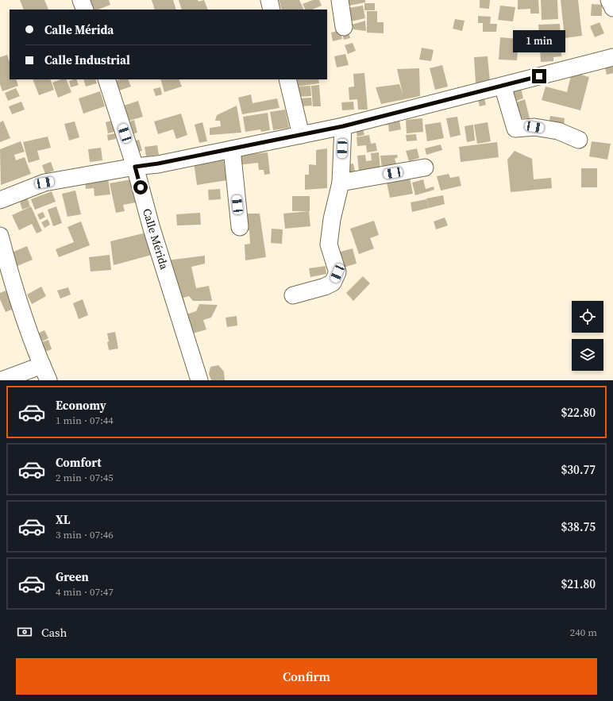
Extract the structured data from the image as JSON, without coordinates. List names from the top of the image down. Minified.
{"streets":{"street":["Calle Mérida"]},"page":{"banner":["Calle Mérida","Calle Industrial"],"bubble":"1 min","list":[{"name":"Economy","note":"1 min · 07:44","value":"$22.80"},{"name":"Comfort","note":"2 min · 07:45","value":"$30.77"},{"name":"XL","note":"3 min · 07:46","value":"$38.75"},{"name":"Green","note":"4 min · 07:47","value":"$21.80"}],"pay":["Cash","240 m"],"buttons":"Confirm"}}
